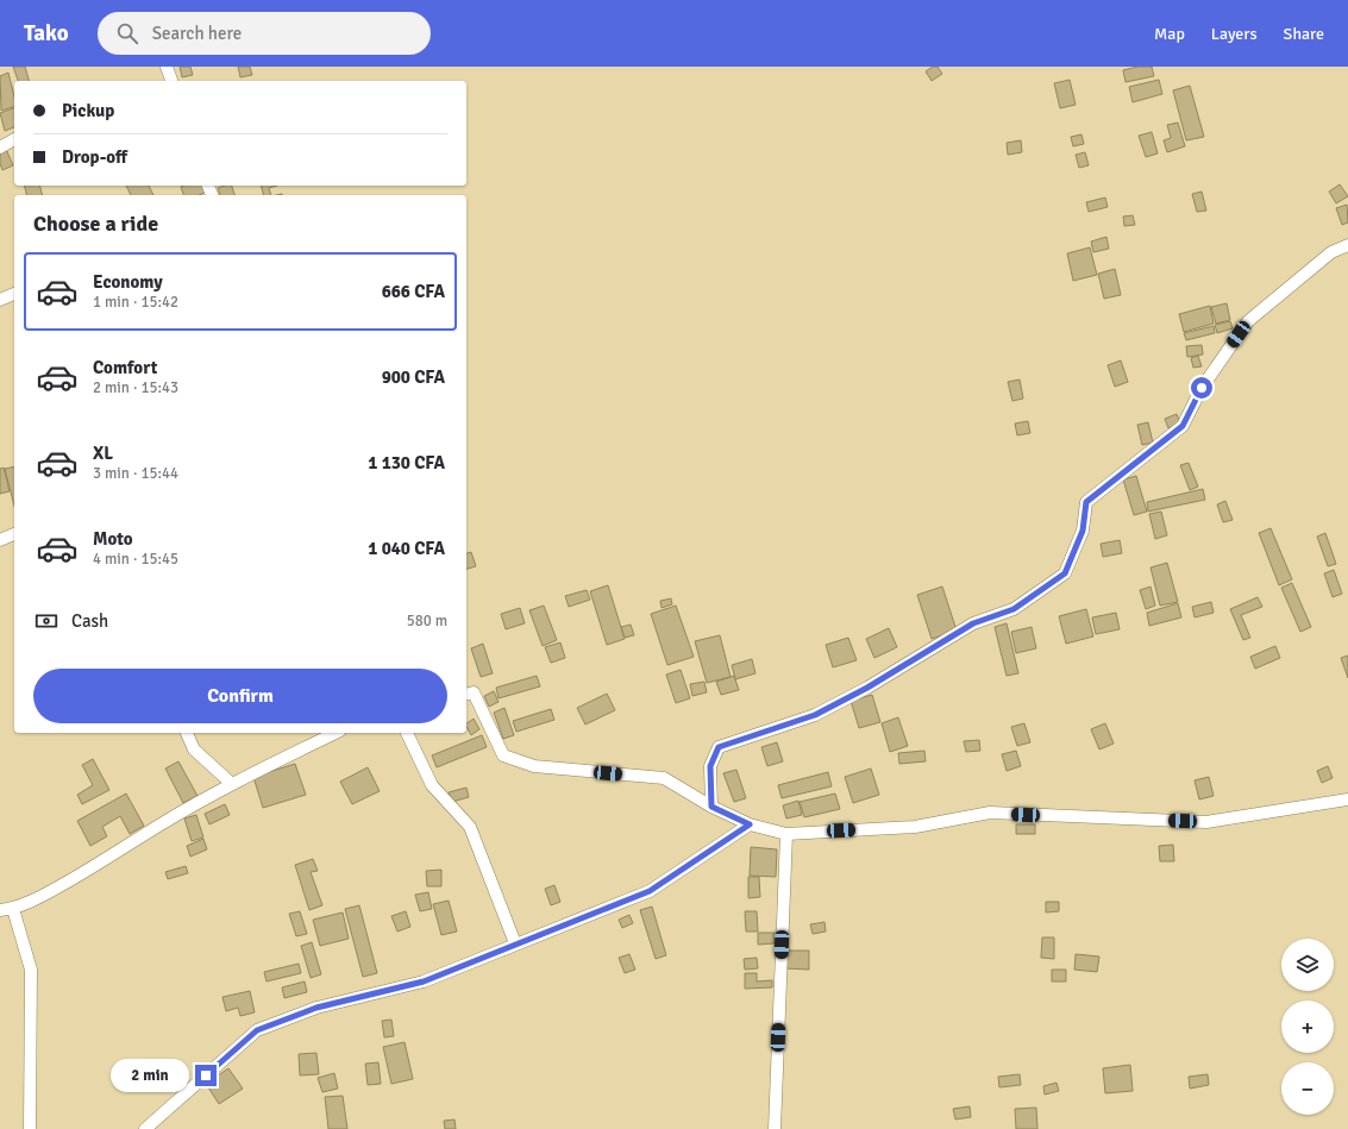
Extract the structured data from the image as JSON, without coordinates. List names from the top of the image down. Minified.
{"page":{"header":"Tako","search":"Search here","nav":["Map","Layers","Share"],"banner":["Pickup","Drop-off"],"heading":"Choose a ride","list":[{"name":"Economy","note":"1 min · 15:42","value":"666 CFA"},{"name":"Comfort","note":"2 min · 15:43","value":"900 CFA"},{"name":"XL","note":"3 min · 15:44","value":"1 130 CFA"},{"name":"Moto","note":"4 min · 15:45","value":"1 040 CFA"}],"pay":["Cash","580 m"],"buttons":"Confirm","map_buttons":["+","−"],"bubble":"2 min"}}
